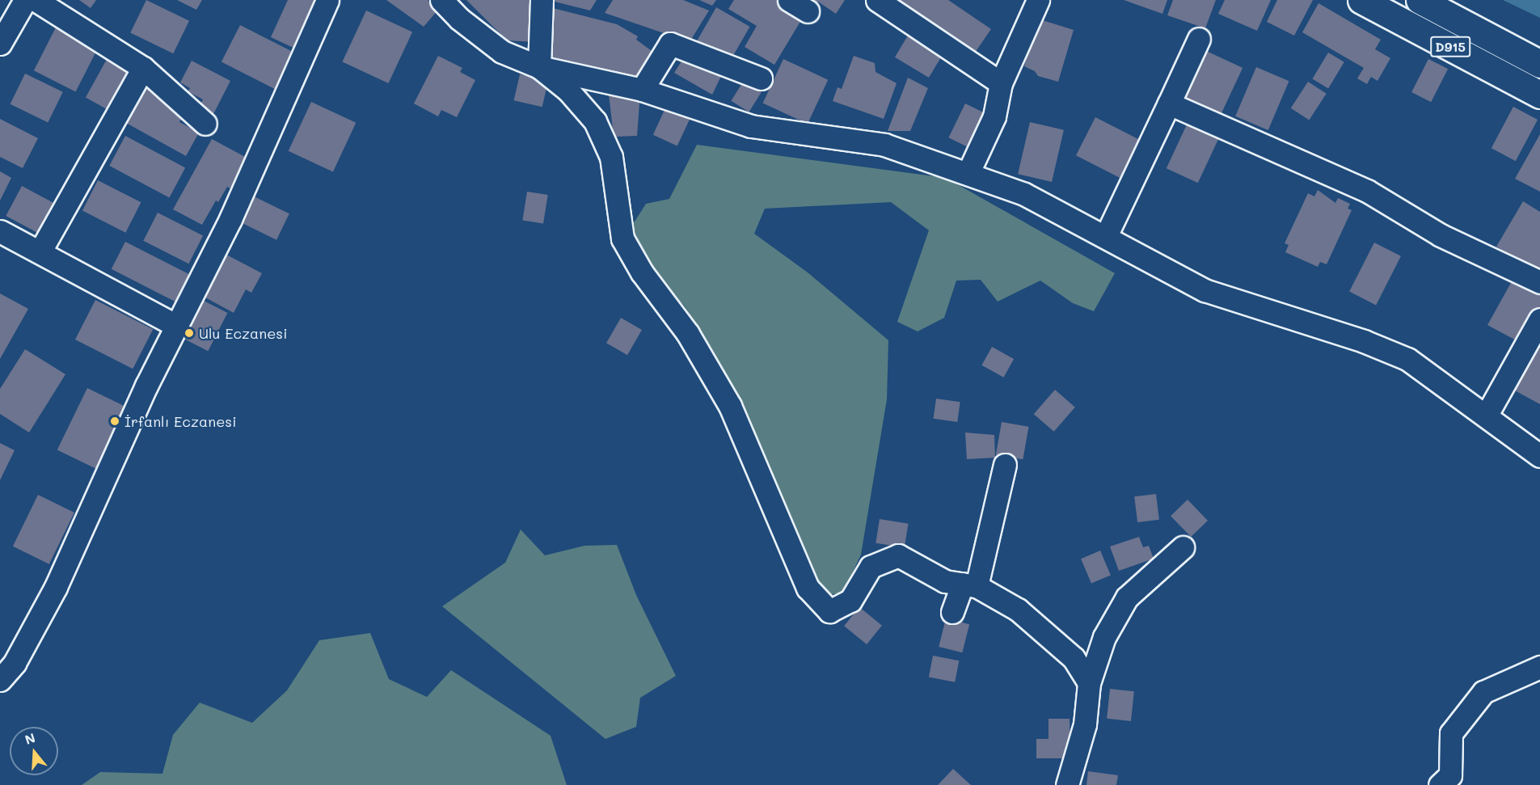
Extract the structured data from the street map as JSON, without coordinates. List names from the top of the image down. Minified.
{"streets":{"highway":["D915"]},"places":["Ulu Eczanesi","İrfanlı Eczanesi"],"north":"top"}
